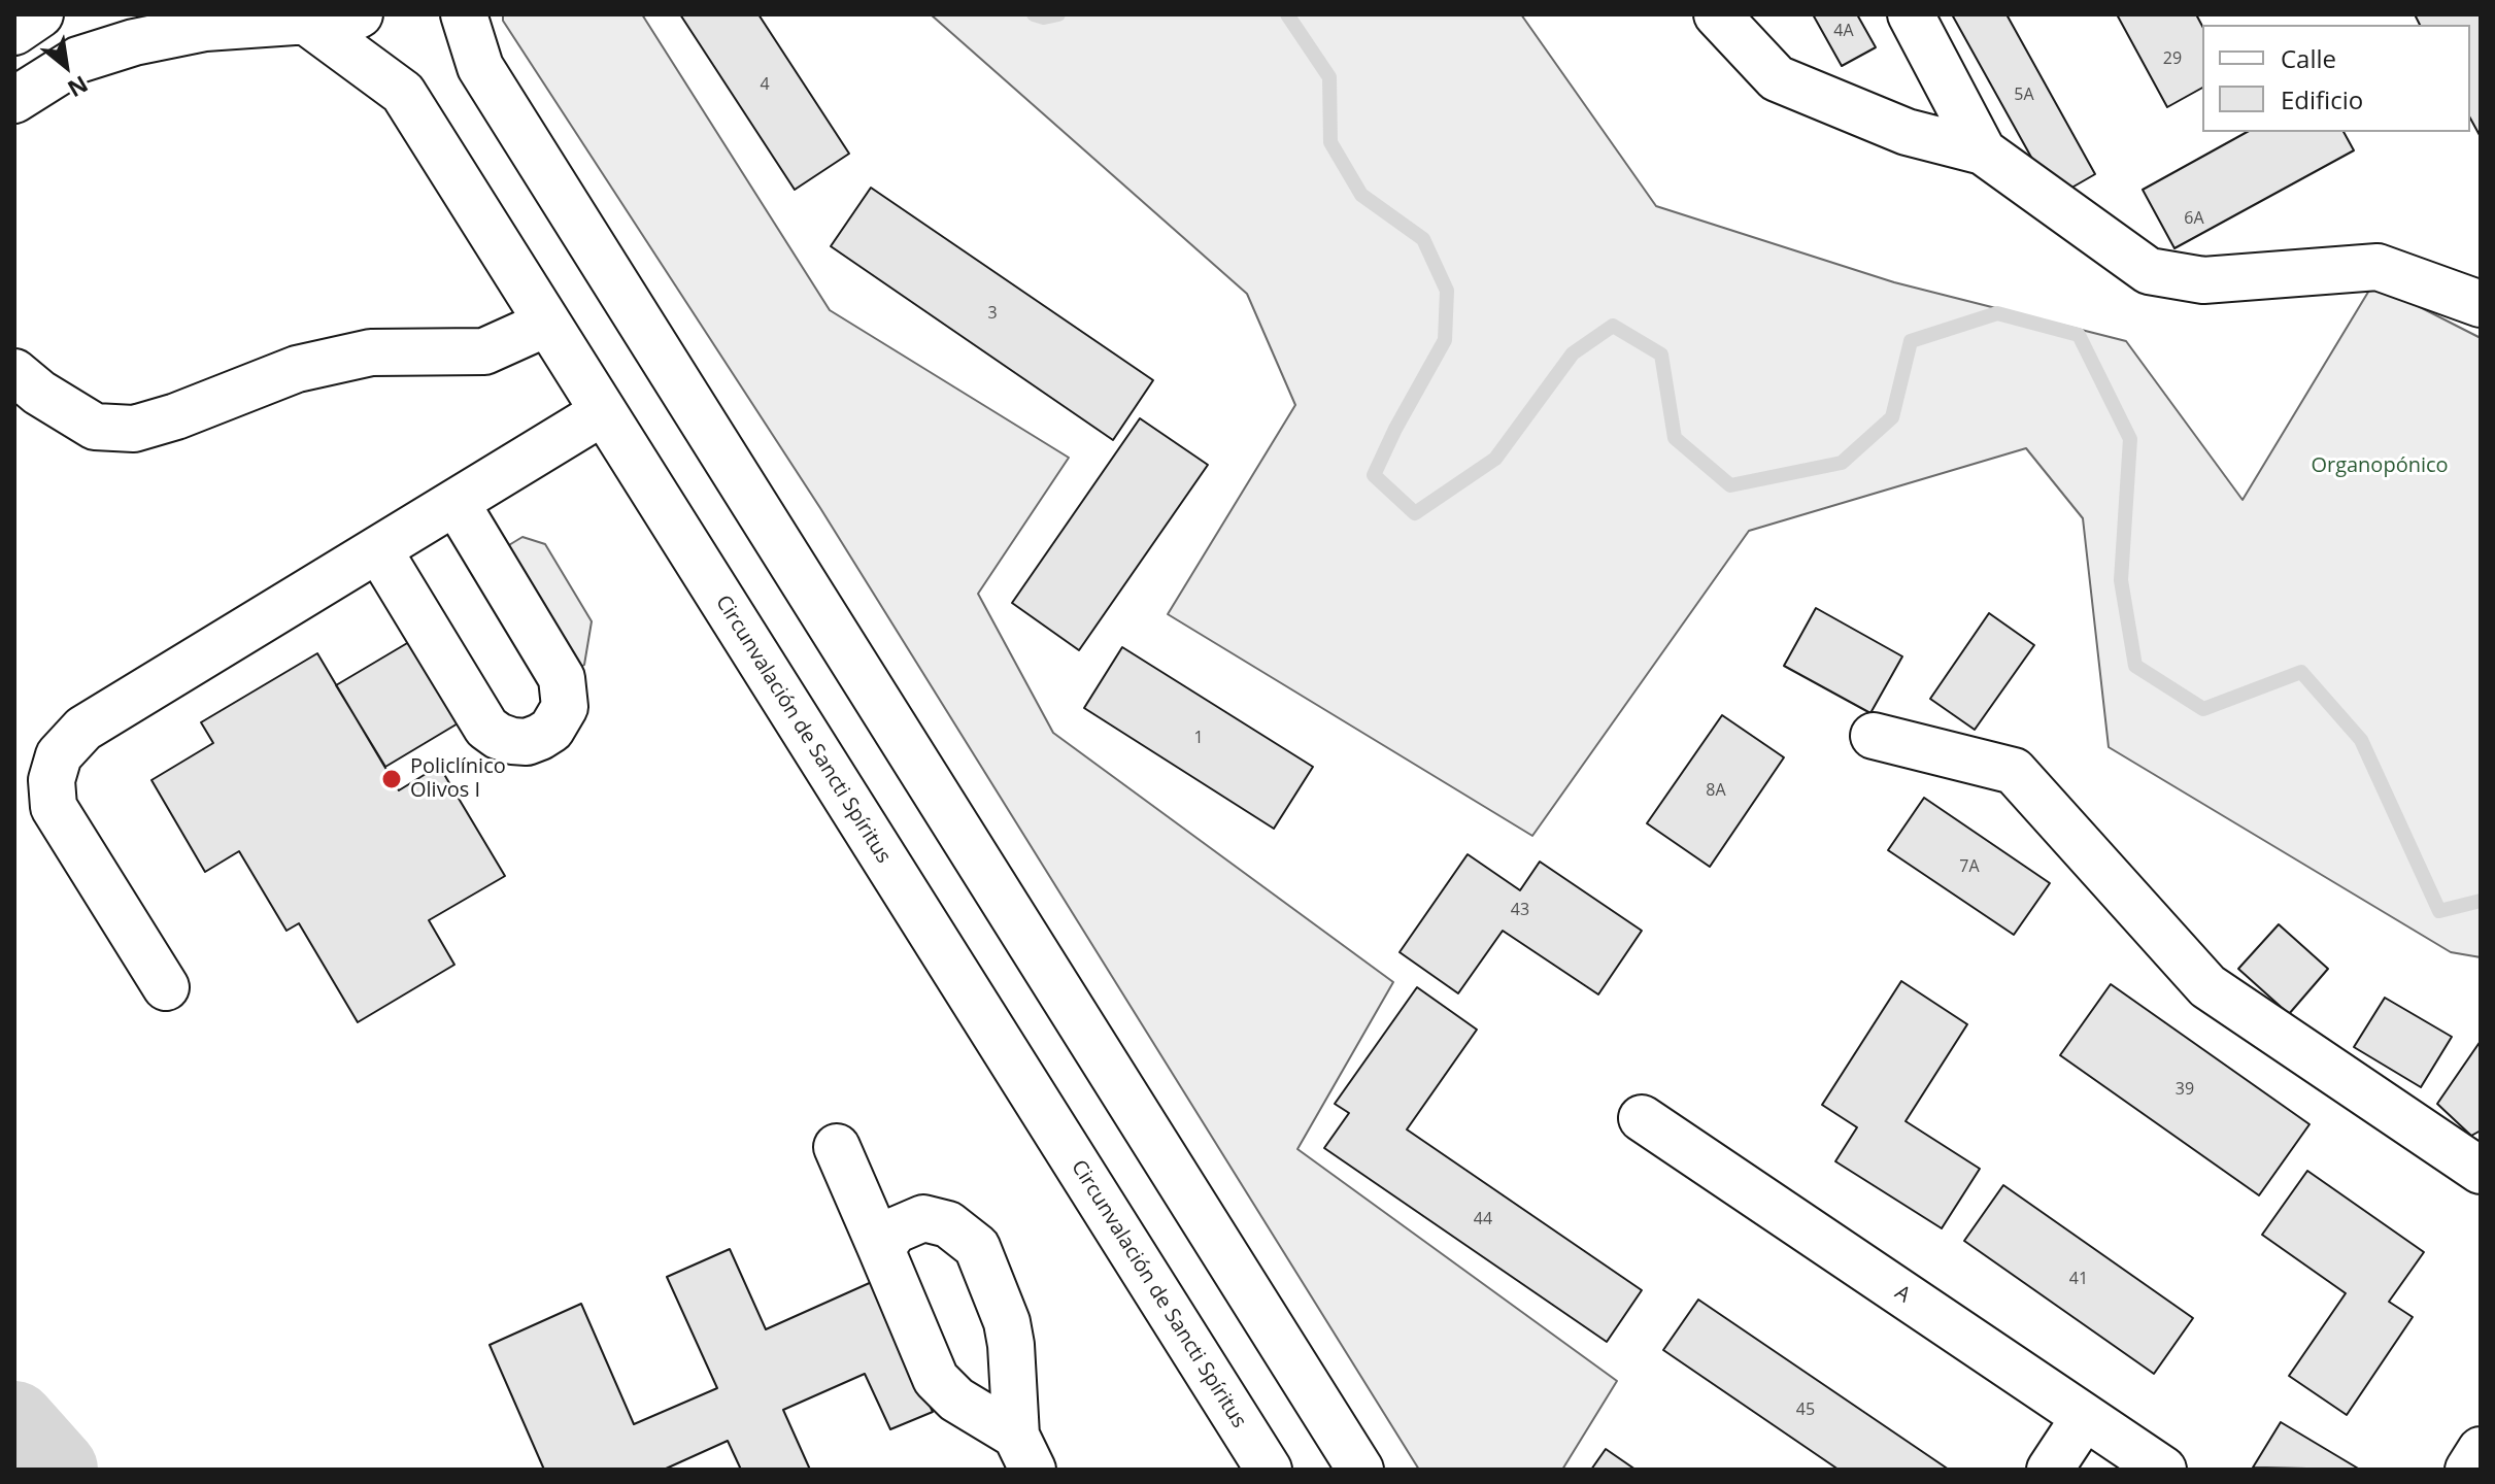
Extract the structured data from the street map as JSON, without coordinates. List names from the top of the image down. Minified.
{"streets":{"main road":["Circunvalación de Sancti Spíritus","A"]},"parks":["Organopónico"],"places":["Policlínico Olivos I"],"house_numbers":["4A","29","4","5A","6A","3","1","8A","7A","43","39","44","41","45"],"legend":["Calle","Edificio"],"north":"bottom right"}
